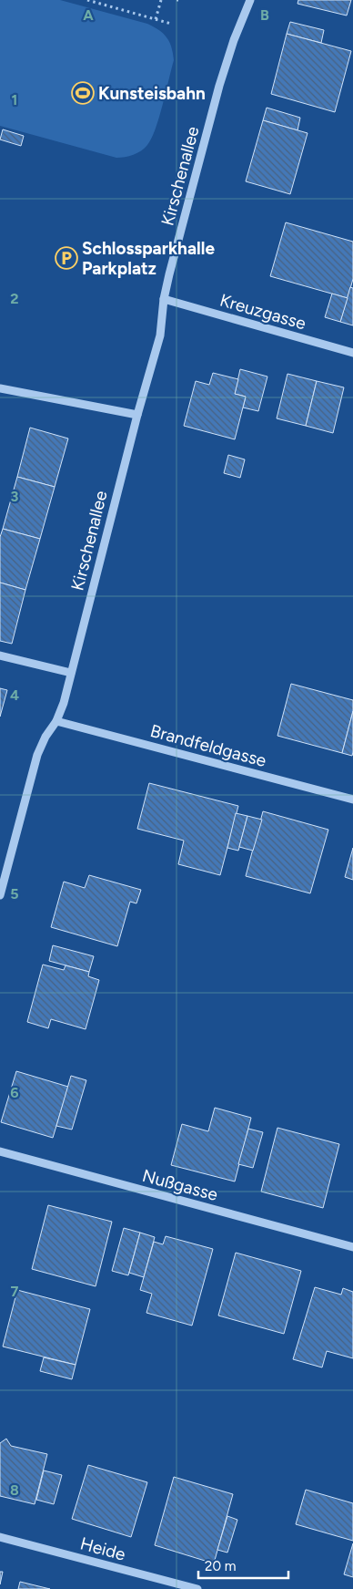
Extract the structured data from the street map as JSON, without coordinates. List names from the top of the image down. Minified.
{"streets":{"street":["Kirschenallee","Kreuzgasse","Brandfeldgasse","Nußgasse","Heide"]},"crossings":[["Kirschenallee","Kreuzgasse"],["Kirschenallee","Brandfeldgasse"]],"places":{"sports":["Kunsteisbahn"],"parking":["Schlossparkhalle Parkplatz"]},"scale_bar":"20 m","grid":{"columns":["A","B"],"rows":["1","2","3","4","5","6","7","8"]}}
